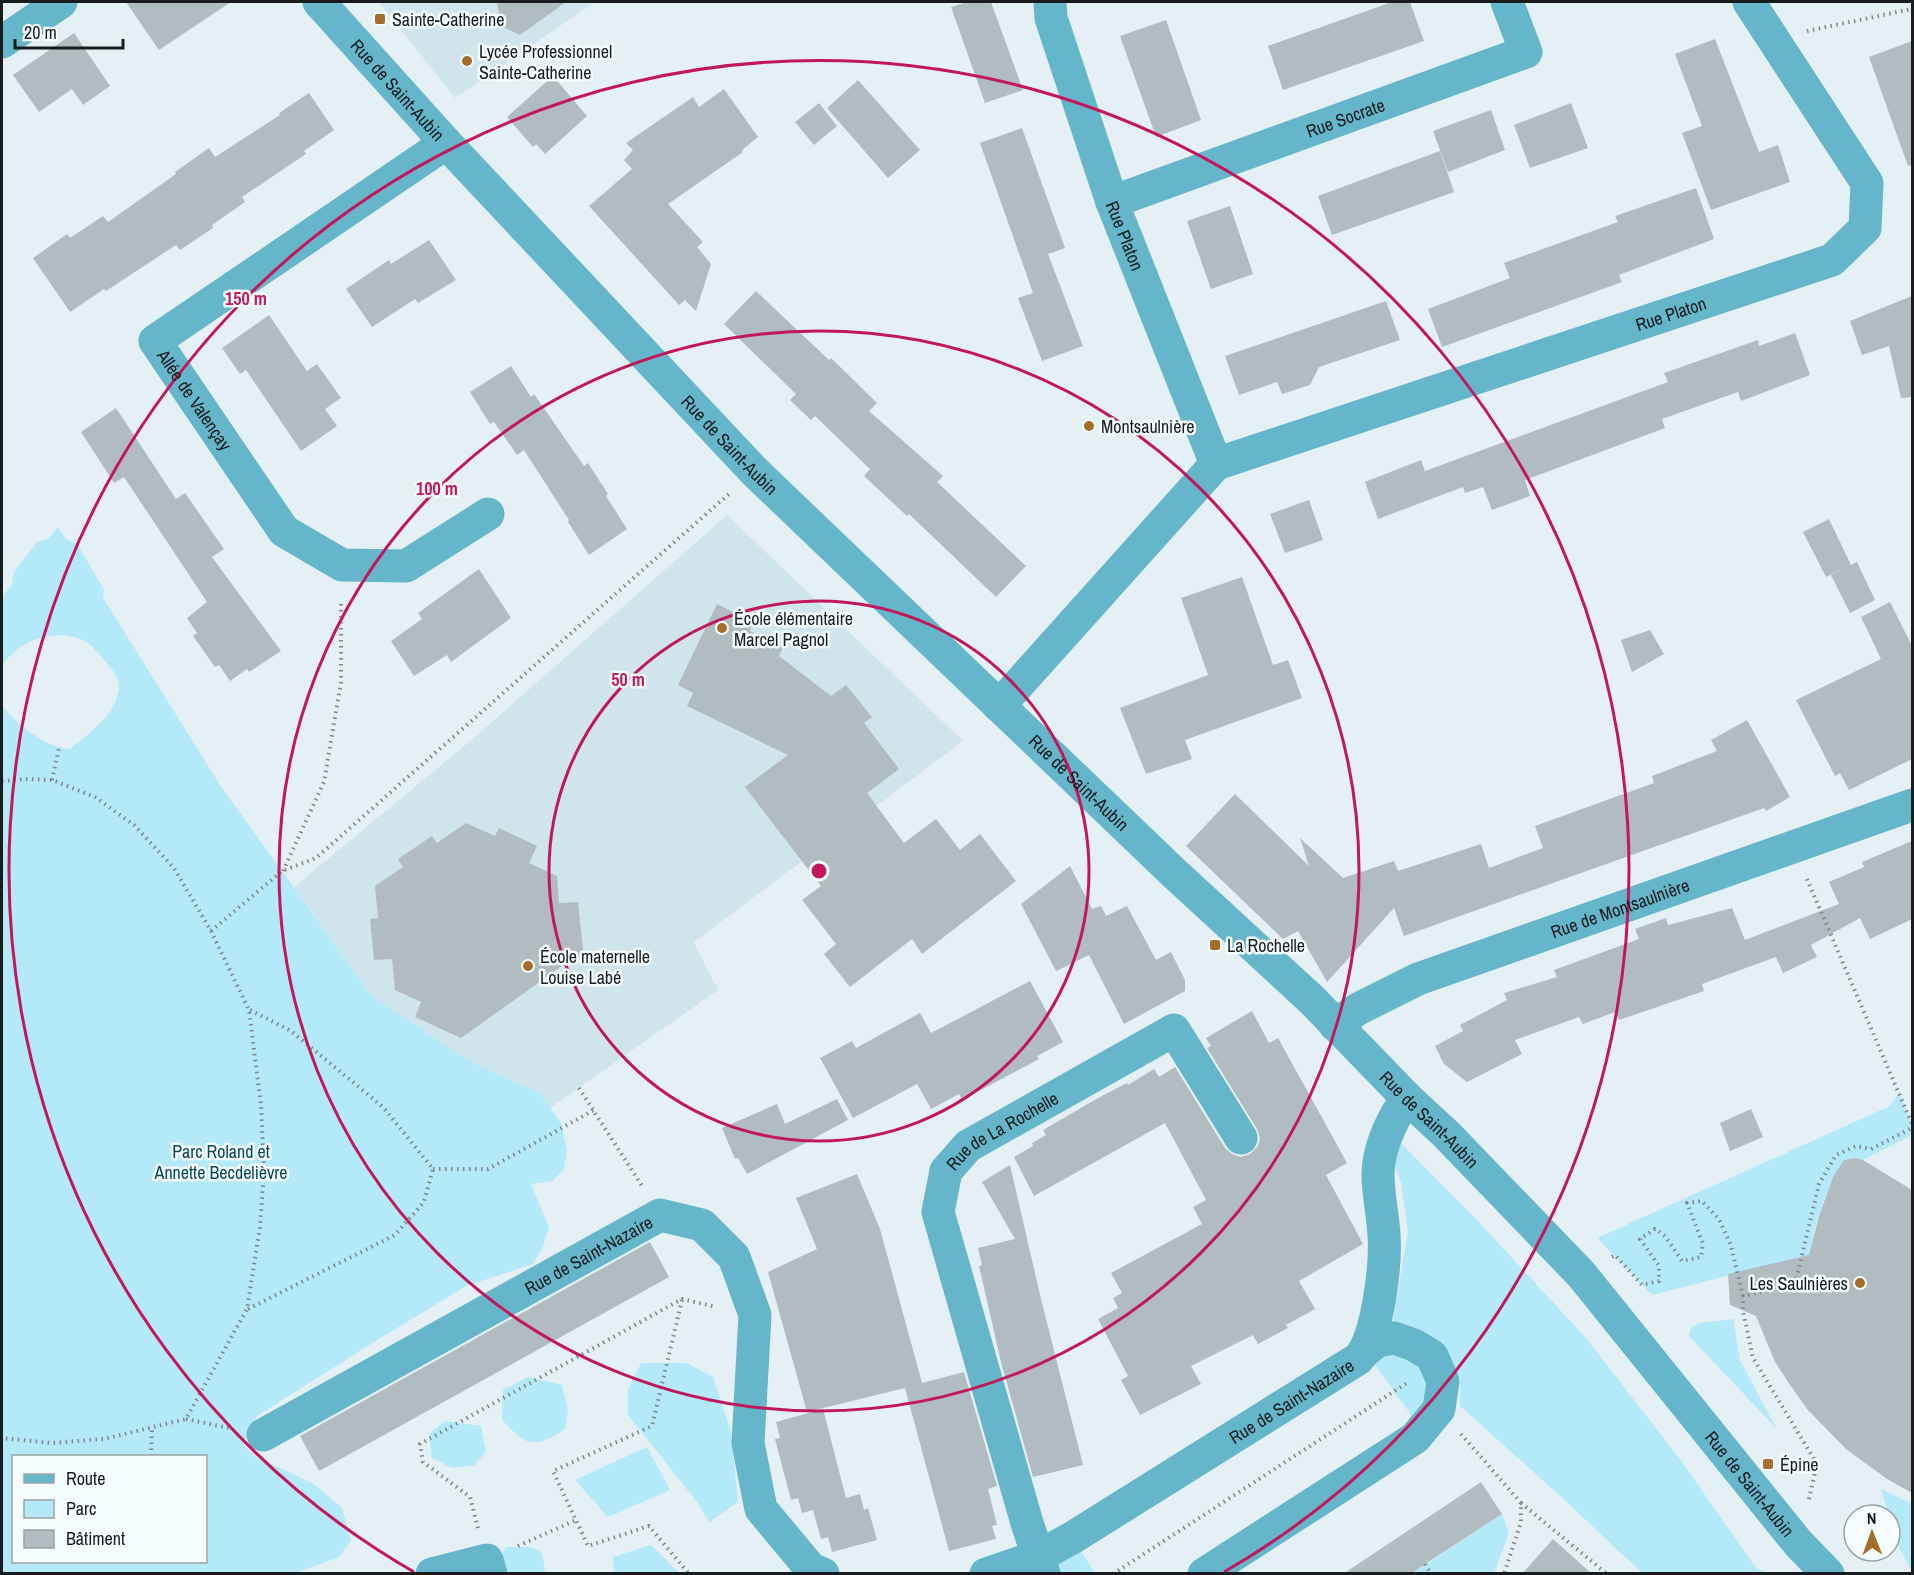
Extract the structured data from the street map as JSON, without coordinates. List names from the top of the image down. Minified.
{"streets":{"street":["Rue de Saint-Aubin","Rue Socrate","Rue Platon","Allée de Valençay","Rue de Montsaulnière","Rue de La Rochelle","Rue de Saint-Nazaire"]},"crossings":[["Rue de Saint-Aubin","Rue Platon"],["Rue de Saint-Aubin","Allée de Valençay"],["Rue de Saint-Aubin","Rue de Montsaulnière"],["Rue de Saint-Aubin","Rue de Saint-Nazaire"],["Rue Socrate","Rue Platon"],["Rue de La Rochelle","Rue de Saint-Nazaire"]],"parks":["Parc Roland et Annette Becdelièvre"],"places":{"transit":["Sainte-Catherine","La Rochelle","Épine"],"other":["Lycée Professionnel Sainte-Catherine","Montsaulnière","École élémentaire Marcel Pagnol","École maternelle Louise Labé","Les Saulnières"]},"legend":["Route","Parc","Bâtiment"],"scale_bar":"20 m","north":"top","rings":["150 m","100 m","50 m"]}
